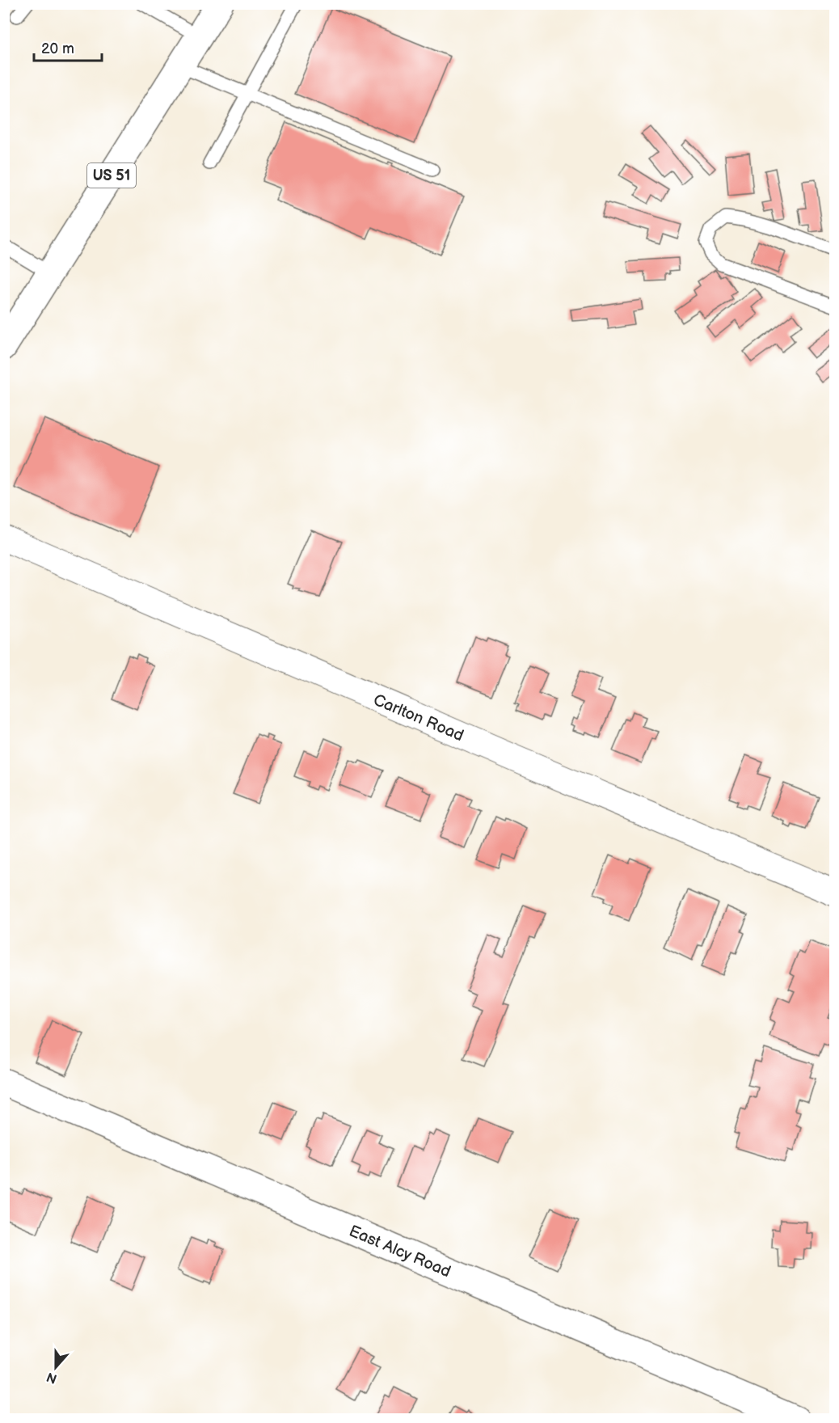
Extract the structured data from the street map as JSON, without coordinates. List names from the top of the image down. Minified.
{"streets":{"street":["US 51","Carlton Road","East Alcy Road"]},"scale_bar":"20 m","north":"bottom"}
